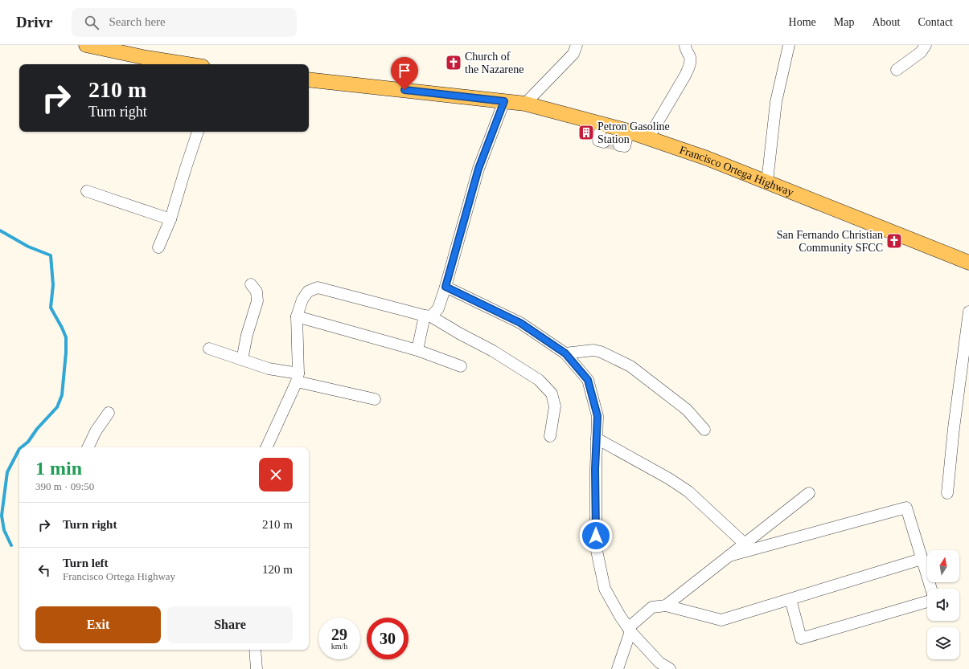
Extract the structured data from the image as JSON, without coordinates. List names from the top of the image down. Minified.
{"streets":{"main road":["Francisco Ortega Highway"]},"places":{"church":["Church of the Nazarene","San Fernando Christian Community SFCC"],"building":["Petron Gasoline Station"]},"north":"top","page":{"header":"Drivr","search":"Search here","nav":["Home","Map","About","Contact"],"turn":["210 m","Turn right"],"heading":["1 min","390 m · 09:50"],"list":[{"name":"Turn right","value":"210 m"},{"name":"Turn left","note":"Francisco Ortega Highway","value":"120 m"}],"buttons":["Exit","Share"],"speed":"29 km/h","limit":"30"}}
